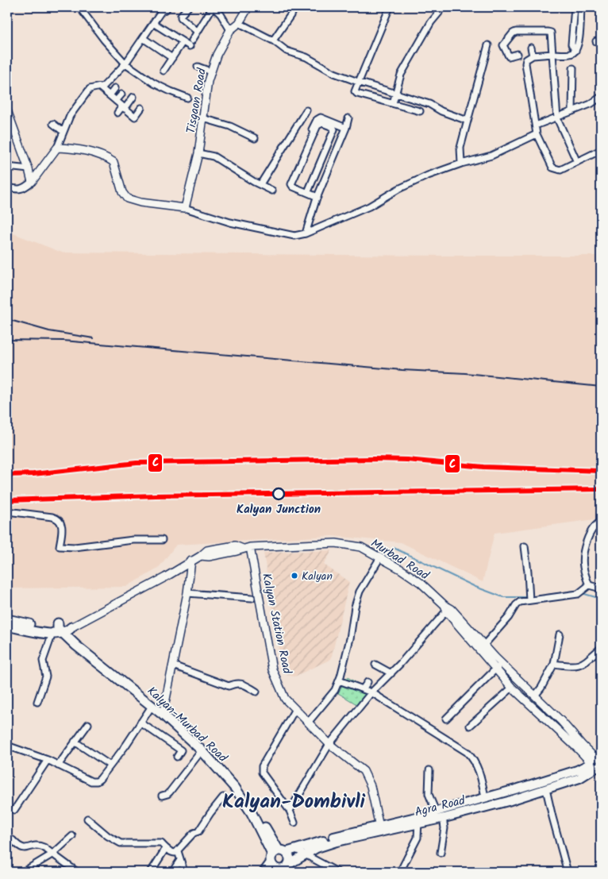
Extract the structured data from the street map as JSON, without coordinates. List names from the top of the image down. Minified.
{"streets":{"main road":["Kalyan-Murbad Road","Agra Road"],"street":["Tisgaon Road","Murbad Road","Kalyan Station Road"]},"crossings":[["Murbad Road","Kalyan Station Road"],["Murbad Road","Kalyan-Murbad Road"],["Murbad Road","Agra Road"],["Kalyan Station Road","Agra Road"],["Kalyan-Murbad Road","Agra Road"]],"districts":["Kalyan-Dombivli"],"places":["Kalyan Junction","Kalyan"],"lines":["transit line C"]}
